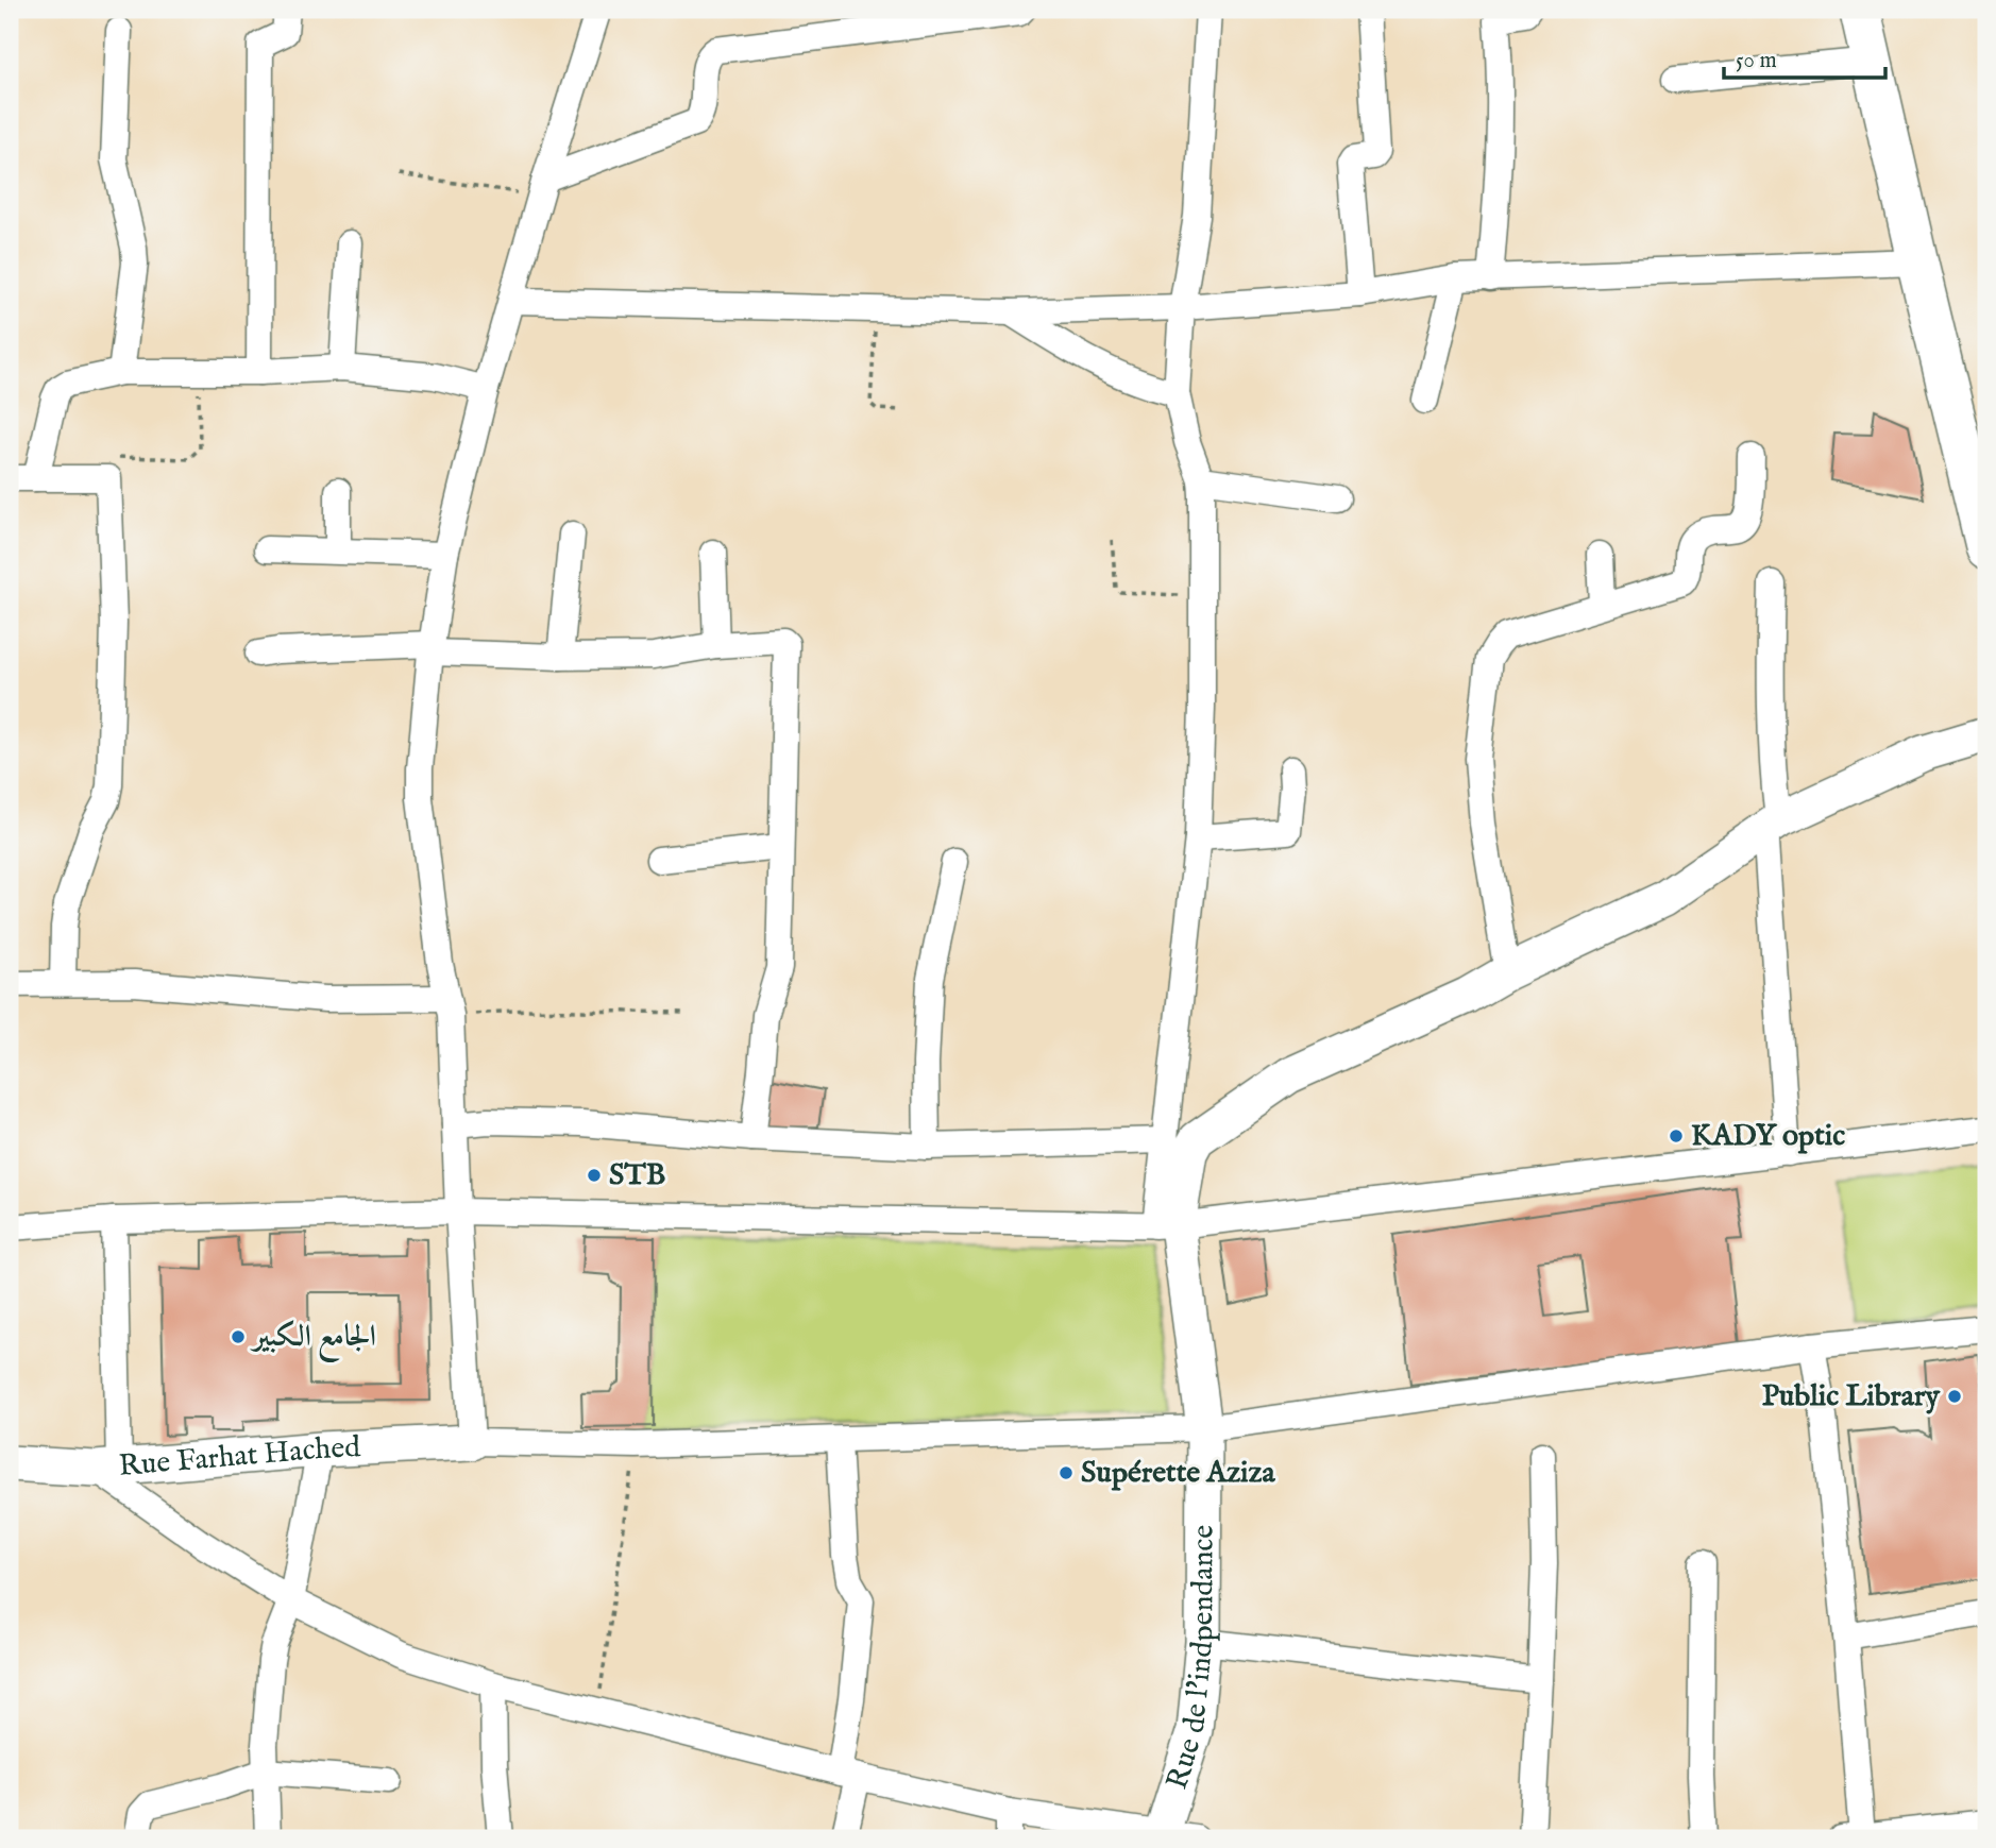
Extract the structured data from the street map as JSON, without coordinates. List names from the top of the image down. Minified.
{"streets":{"street":["Rue Farhat Hached","Rue de l'indpendance"]},"places":["KADY optic","STB","الجامع الكبير","Public Library","Supérette Aziza"],"scale_bar":"50 m"}
